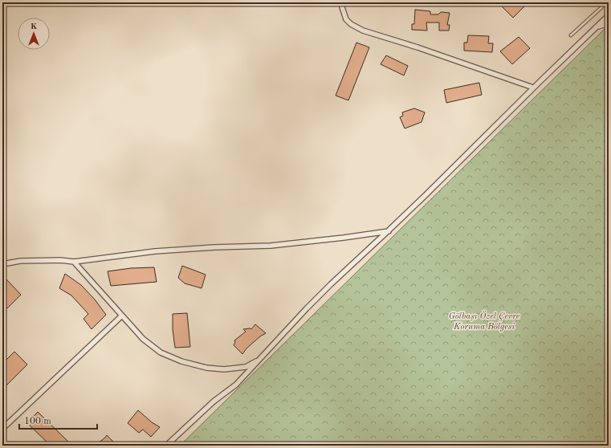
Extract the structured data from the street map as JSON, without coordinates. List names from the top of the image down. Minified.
{"parks":["Gölbaşı Özel Çevre Koruma Bölgesi"],"scale_bar":"100 m","north":"top"}
